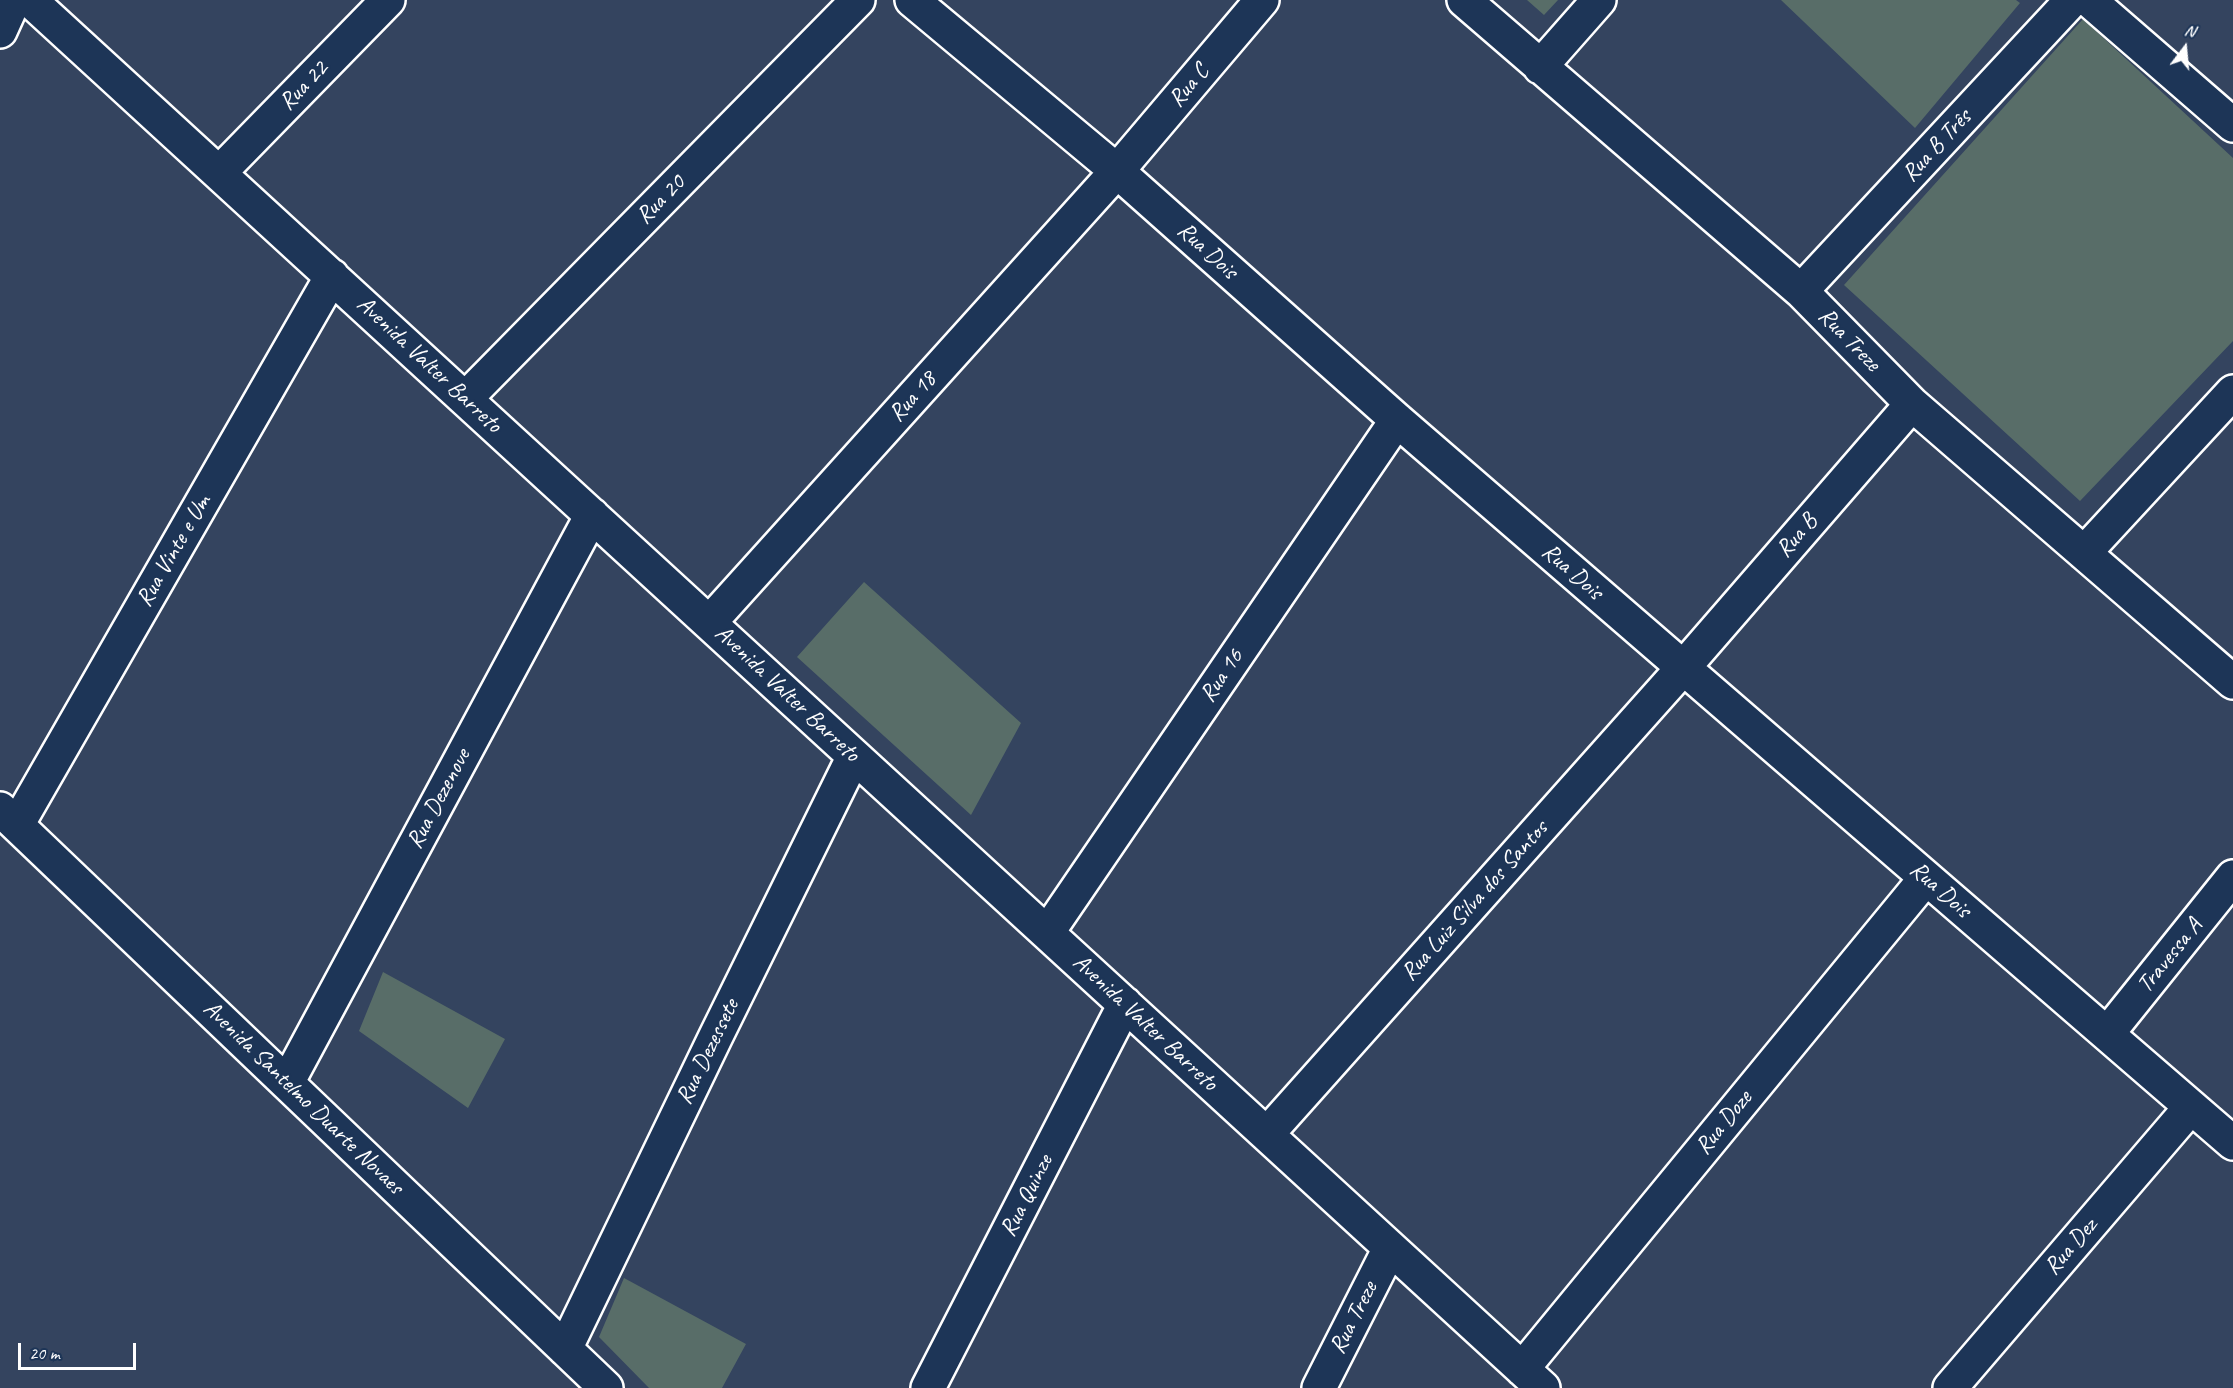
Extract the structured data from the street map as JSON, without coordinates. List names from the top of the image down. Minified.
{"streets":{"street":["Rua 22","Rua C","Rua B Três","Rua 20","Rua Dois","Rua Treze","Avenida Valter Barreto","Rua 18","Rua B","Rua Vinte e Um","Rua 16","Rua Dezenove","Rua Luiz Silva dos Santos","Travessa A","Rua Dezessete","Avenida Santelmo Duarte Novaes","Rua Doze","Rua Quinze","Rua Dez"]},"crossings":[["Rua 22","Avenida Valter Barreto"],["Rua C","Rua Dois"],["Rua C","Rua 18"],["Rua B Três","Rua Treze"],["Rua 20","Avenida Valter Barreto"],["Rua Dois","Rua 18"],["Rua Dois","Rua B"],["Rua Dois","Rua 16"],["Rua Dois","Rua Luiz Silva dos Santos"],["Rua Dois","Travessa A"],["Rua Dois","Rua Doze"],["Rua Dois","Rua Dez"],["Rua Treze","Avenida Valter Barreto"],["Rua Treze","Rua B"],["Avenida Valter Barreto","Rua 18"],["Avenida Valter Barreto","Rua Vinte e Um"],["Avenida Valter Barreto","Rua 16"],["Avenida Valter Barreto","Rua Dezenove"],["Avenida Valter Barreto","Rua Luiz Silva dos Santos"],["Avenida Valter Barreto","Rua Dezessete"],["Avenida Valter Barreto","Rua Doze"],["Avenida Valter Barreto","Rua Quinze"],["Rua B","Rua Luiz Silva dos Santos"],["Rua Vinte e Um","Avenida Santelmo Duarte Novaes"],["Rua Dezenove","Avenida Santelmo Duarte Novaes"],["Rua Dezessete","Avenida Santelmo Duarte Novaes"]],"scale_bar":"20 m","north":"top"}
